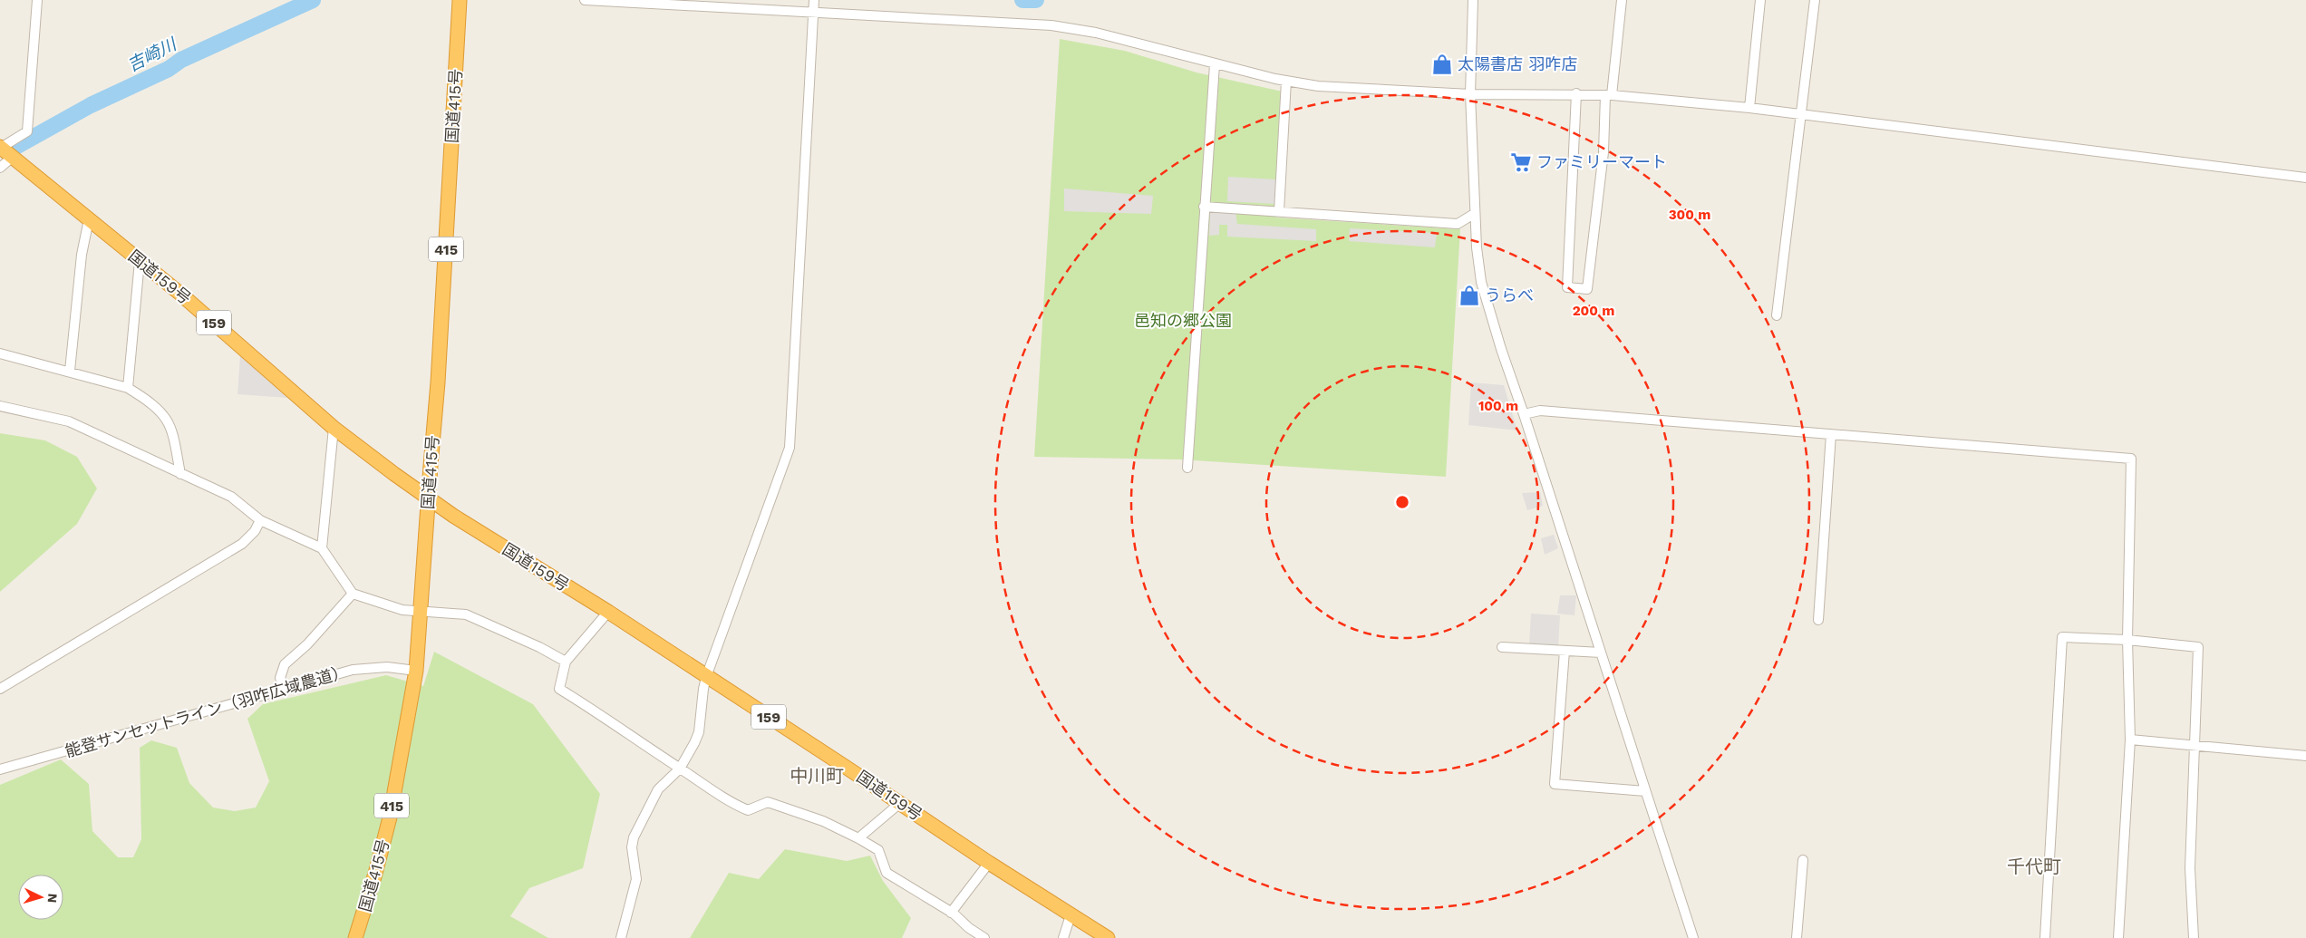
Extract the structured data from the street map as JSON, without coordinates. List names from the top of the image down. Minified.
{"streets":{"highway":["国道415号","415","国道159号","159"],"street":["能登サンセットライン（羽咋広域農道）"]},"crossings":[["国道415号","国道159号"],["国道415号","能登サンセットライン（羽咋広域農道）"]],"districts":["中川町","千代町"],"water":["吉崎川"],"parks":["邑知の郷公園"],"places":{"shop":["太陽書店 羽咋店","うらべ"],"supermarket":["ファミリーマート"]},"north":"right","rings":["300 m","200 m","100 m"]}
